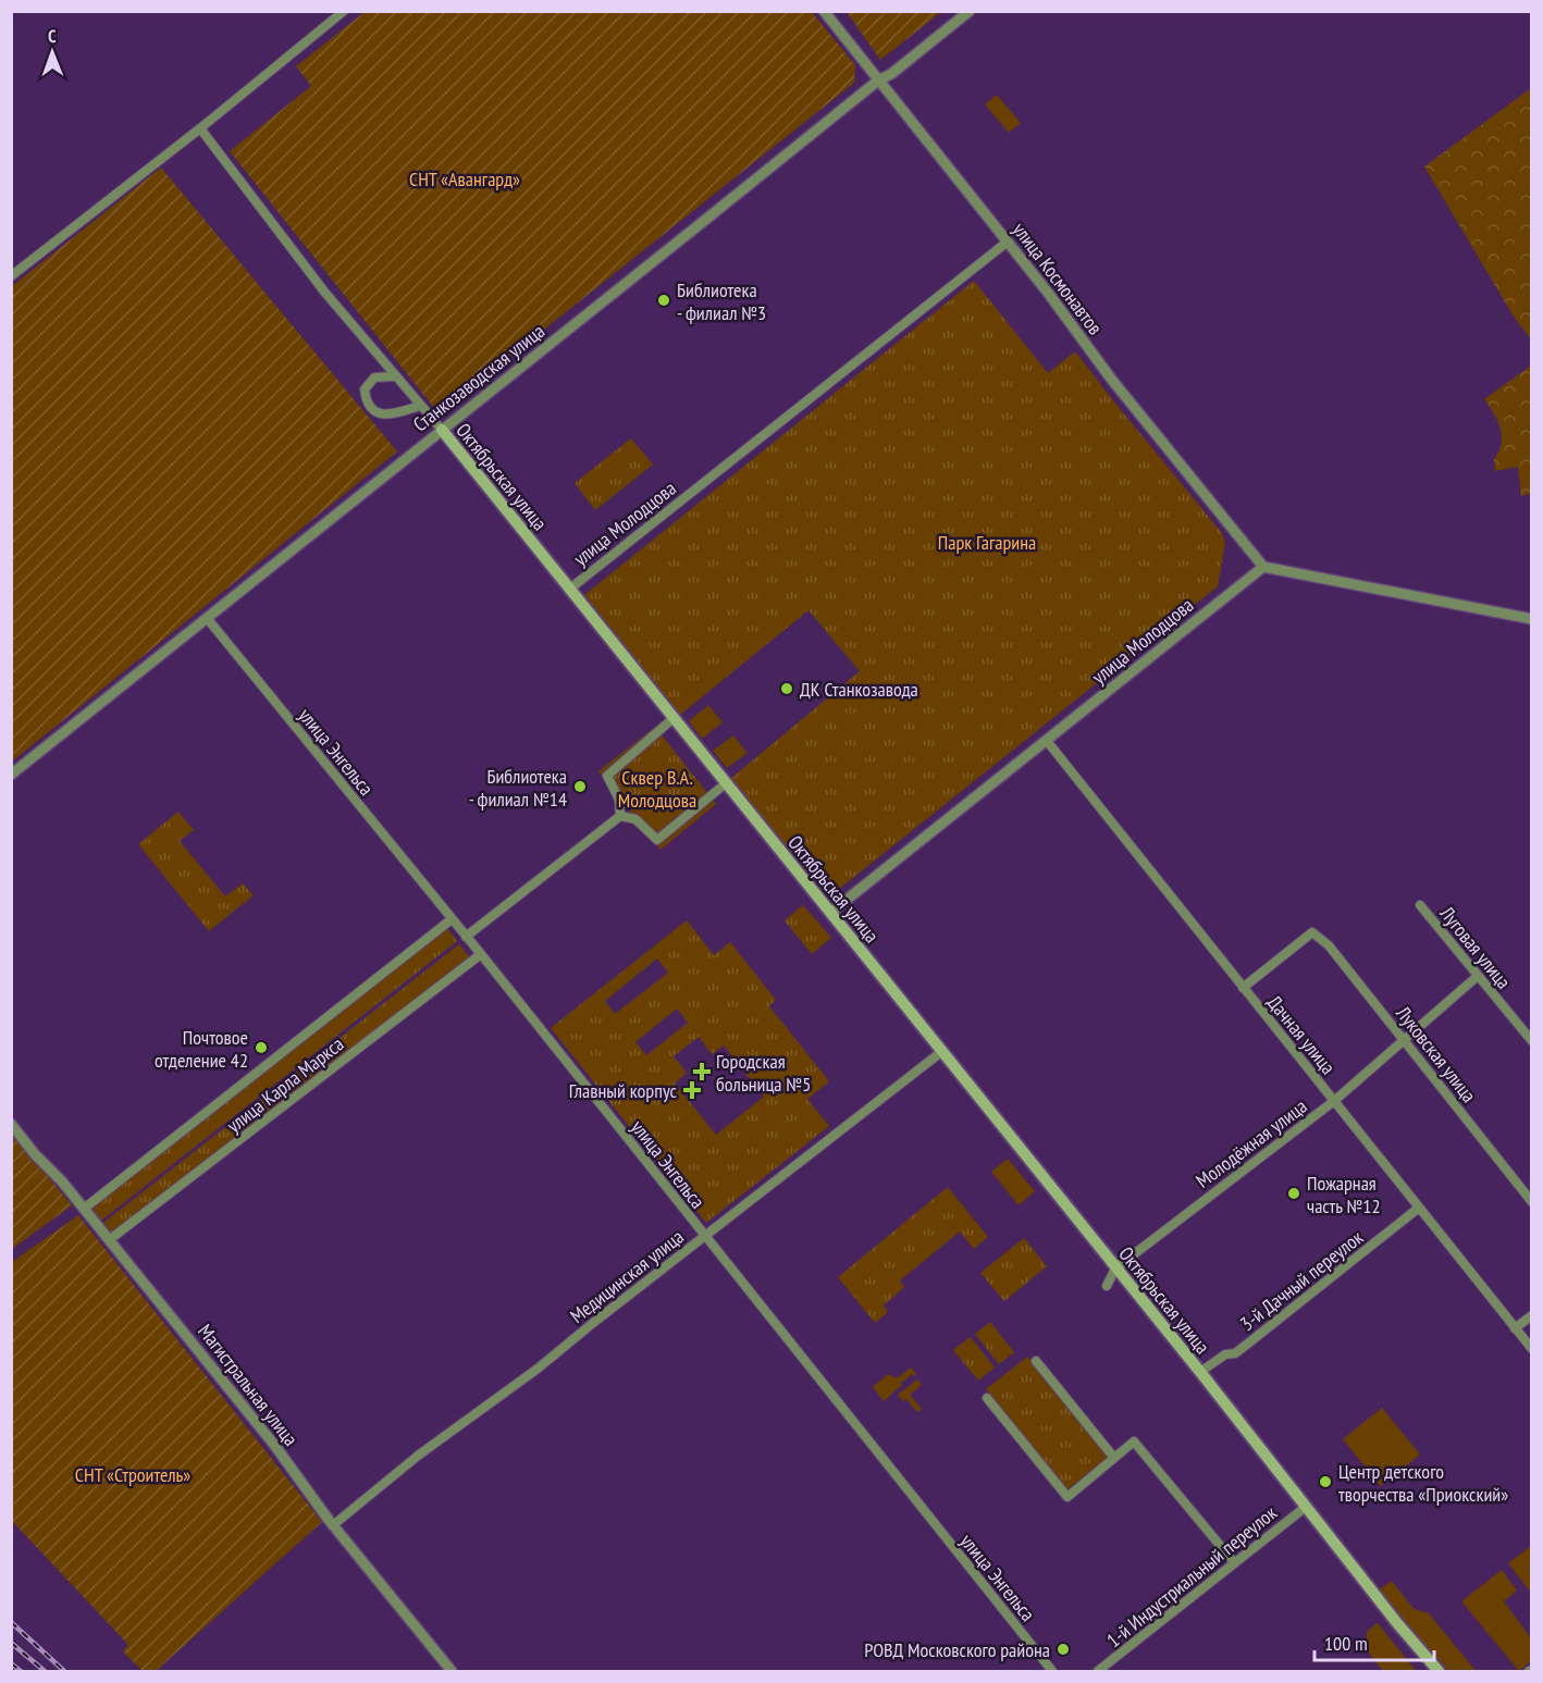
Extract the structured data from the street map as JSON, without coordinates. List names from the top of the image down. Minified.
{"streets":{"main road":["Октябрьская улица"],"street":["улица Космонавтов","Станкозаводская улица","улица Молодцова","улица Энгельса","Луговая улица","Дачная улица","Луковская улица","улица Карла Маркса","Молодёжная улица","Медицинская улица","3-й Дачный переулок","Магистральная улица","1-й Индустриальный переулок"]},"crossings":[["улица Космонавтов","Станкозаводская улица"],["улица Космонавтов","улица Молодцова"],["Станкозаводская улица","Октябрьская улица"],["Станкозаводская улица","улица Энгельса"],["Октябрьская улица","улица Молодцова"],["Октябрьская улица","Молодёжная улица"],["Октябрьская улица","Медицинская улица"],["Октябрьская улица","3-й Дачный переулок"],["Октябрьская улица","1-й Индустриальный переулок"],["улица Молодцова","Дачная улица"],["улица Энгельса","улица Карла Маркса"],["улица Энгельса","Медицинская улица"],["Луговая улица","Молодёжная улица"],["Дачная улица","Луковская улица"],["Дачная улица","Молодёжная улица"],["Дачная улица","3-й Дачный переулок"],["Луковская улица","Молодёжная улица"],["улица Карла Маркса","Магистральная улица"],["Медицинская улица","Магистральная улица"]],"parks":["СНТ «Авангард»","Парк Гагарина","Сквер В.А. Молодцова","СНТ «Строитель»"],"places":{"other":["Библиотека - филиал №3","ДК Станкозавода","Библиотека - филиал №14","Почтовое отделение 42","Пожарная часть №12","Центр детского творчества «Приокский»","РОВД Московского района"],"health":["Городская больница №5","Главный корпус"]},"scale_bar":"100 m","north":"top"}
